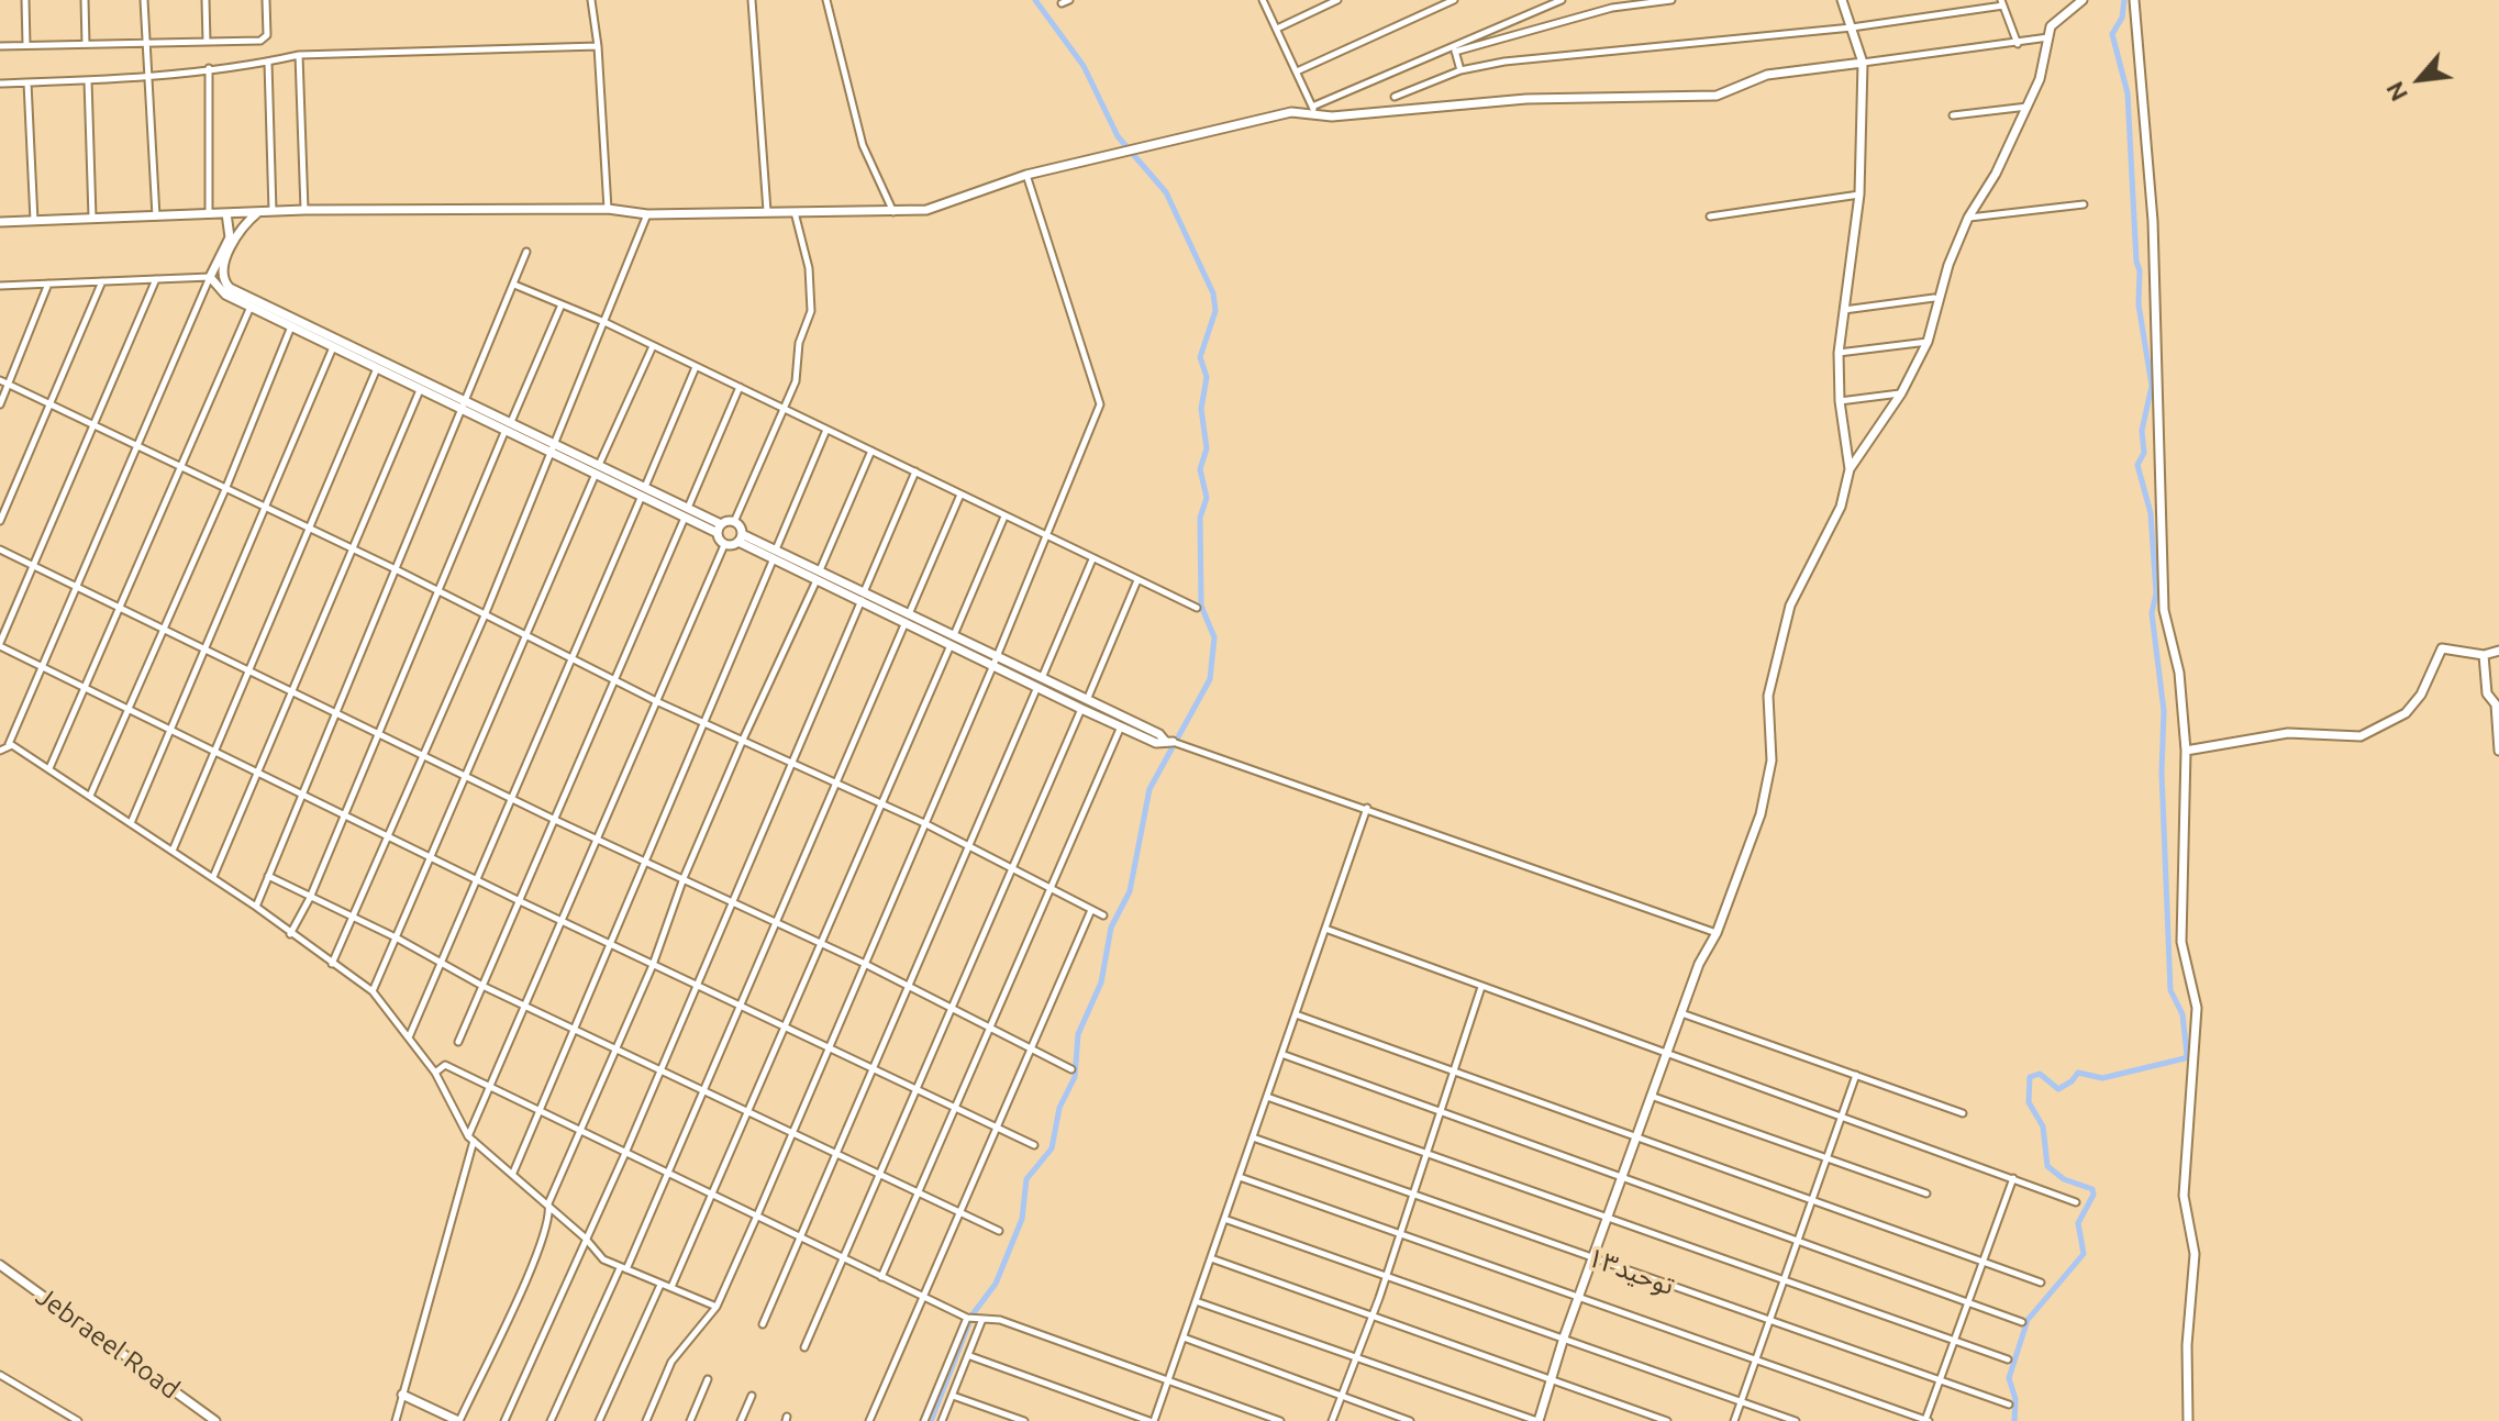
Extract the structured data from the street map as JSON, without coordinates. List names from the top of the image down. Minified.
{"streets":{"street":["توحید۱۳","Jebraeel Road"]},"north":"bottom left"}
